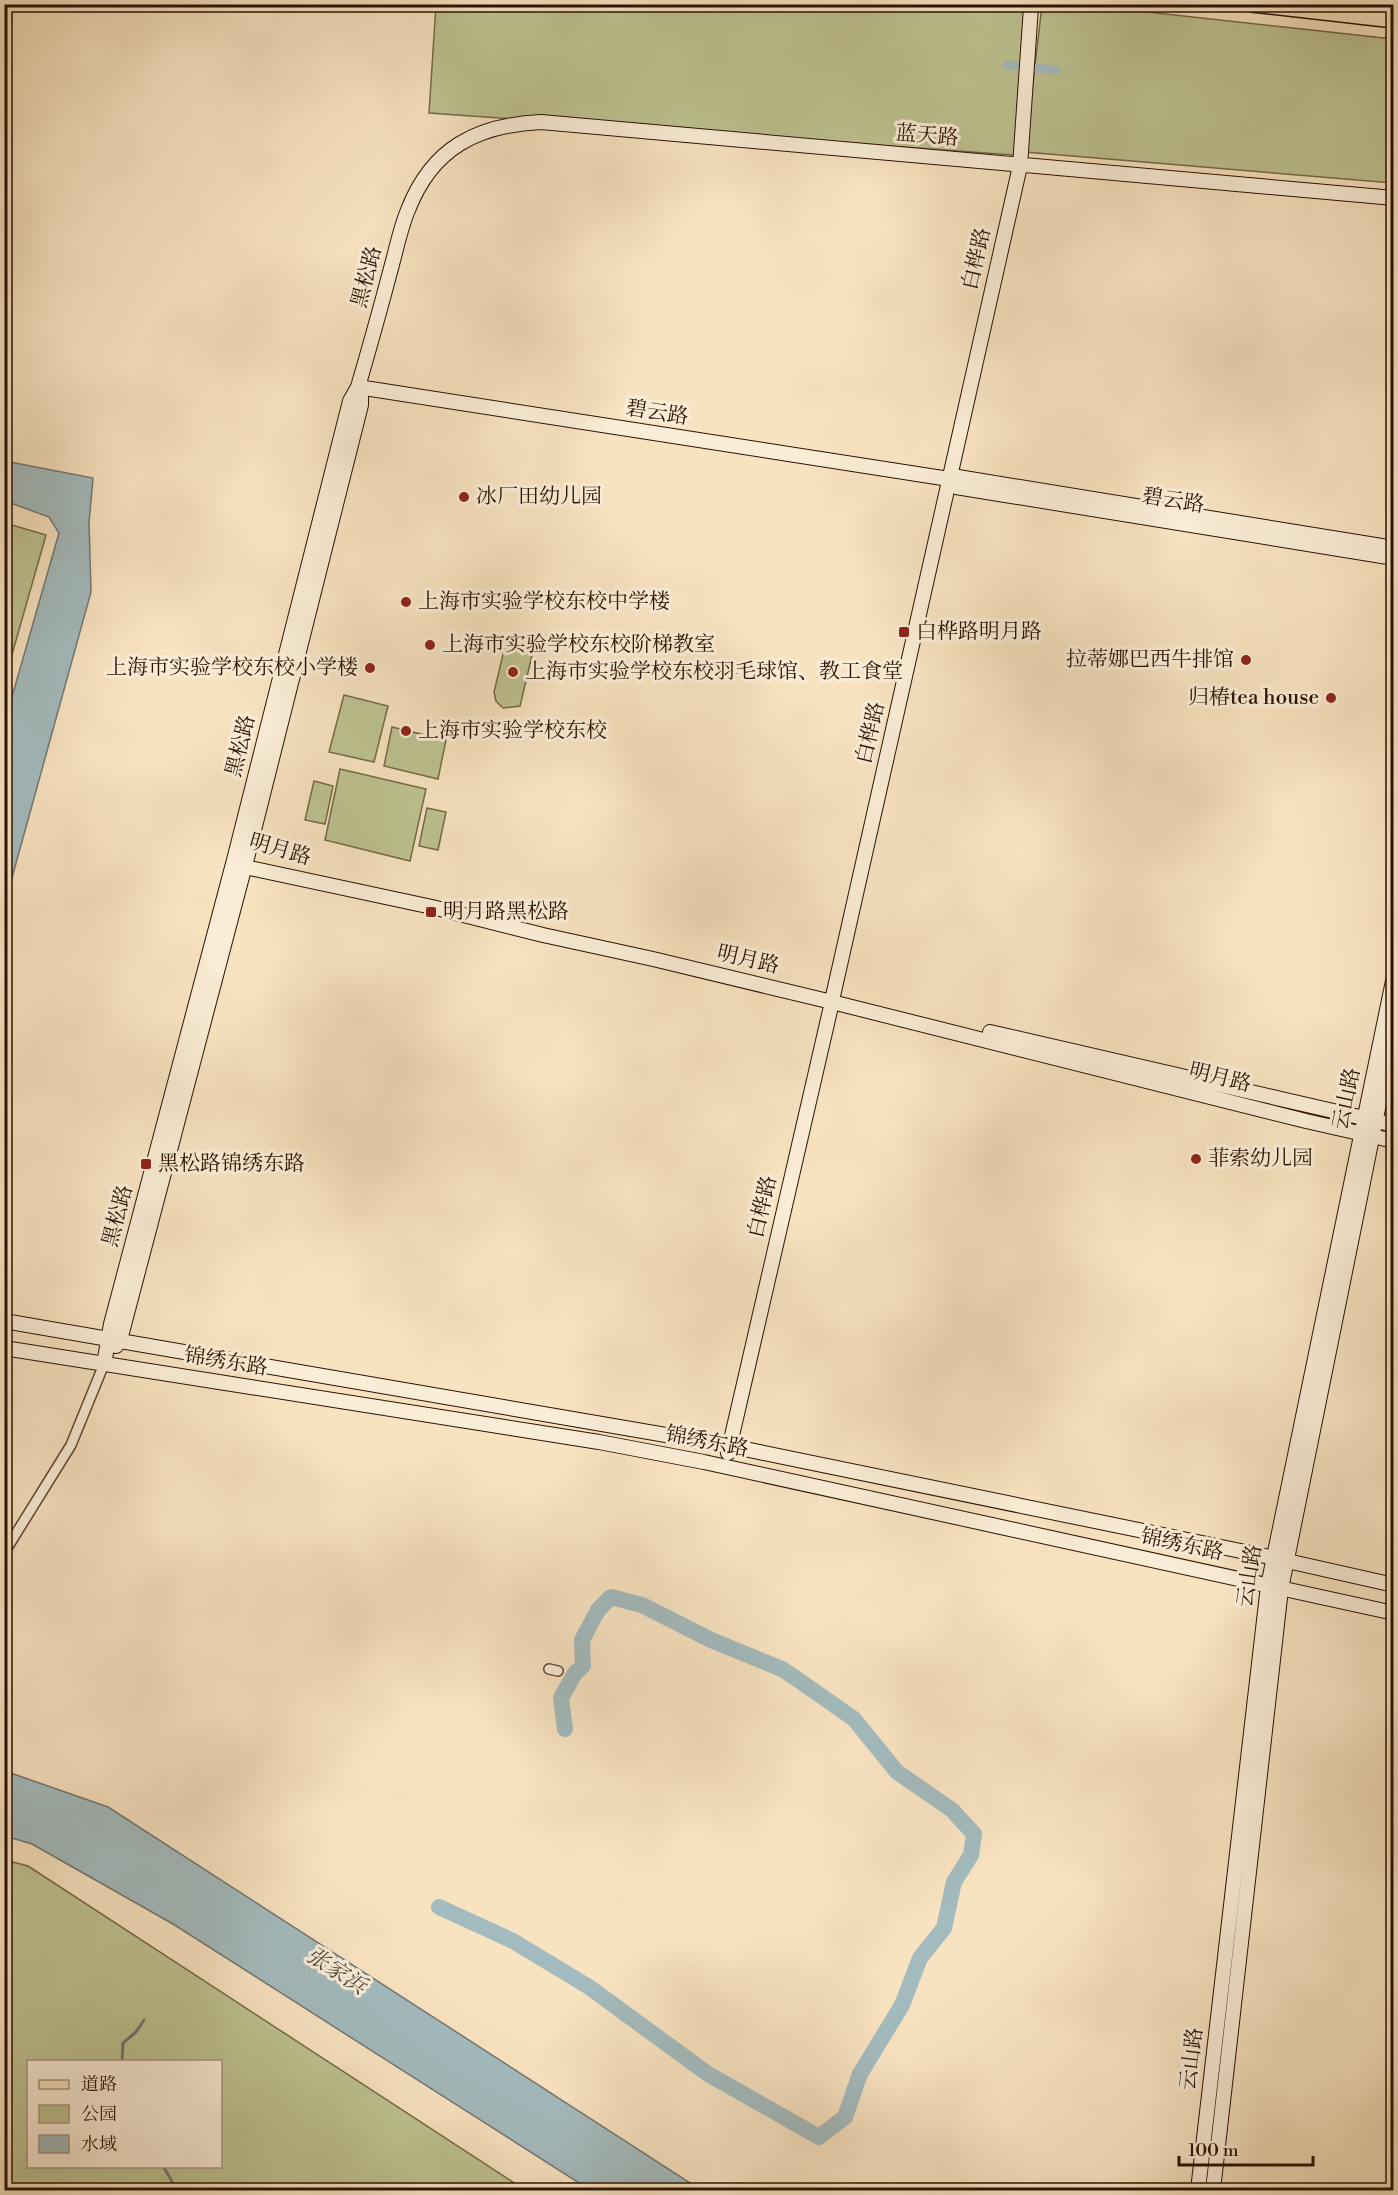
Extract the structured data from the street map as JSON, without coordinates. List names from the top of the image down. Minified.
{"streets":{"street":["蓝天路","白桦路","黑松路","碧云路","明月路","云山路","锦绣东路"]},"crossings":[["蓝天路","白桦路"],["蓝天路","黑松路"],["白桦路","碧云路"],["白桦路","明月路"],["白桦路","锦绣东路"],["黑松路","碧云路"],["黑松路","明月路"],["黑松路","锦绣东路"],["明月路","云山路"],["云山路","锦绣东路"]],"water":["张家浜"],"places":{"other":["冰厂田幼儿园","上海市实验学校东校中学楼","上海市实验学校东校阶梯教室","拉蒂娜巴西牛排馆","上海市实验学校东校小学楼","上海市实验学校东校羽毛球馆、教工食堂","归椿tea house","上海市实验学校东校","菲索幼儿园"],"transit":["白桦路明月路","明月路黑松路","黑松路锦绣东路"]},"legend":["道路","公园","水域"],"scale_bar":"100 m"}
